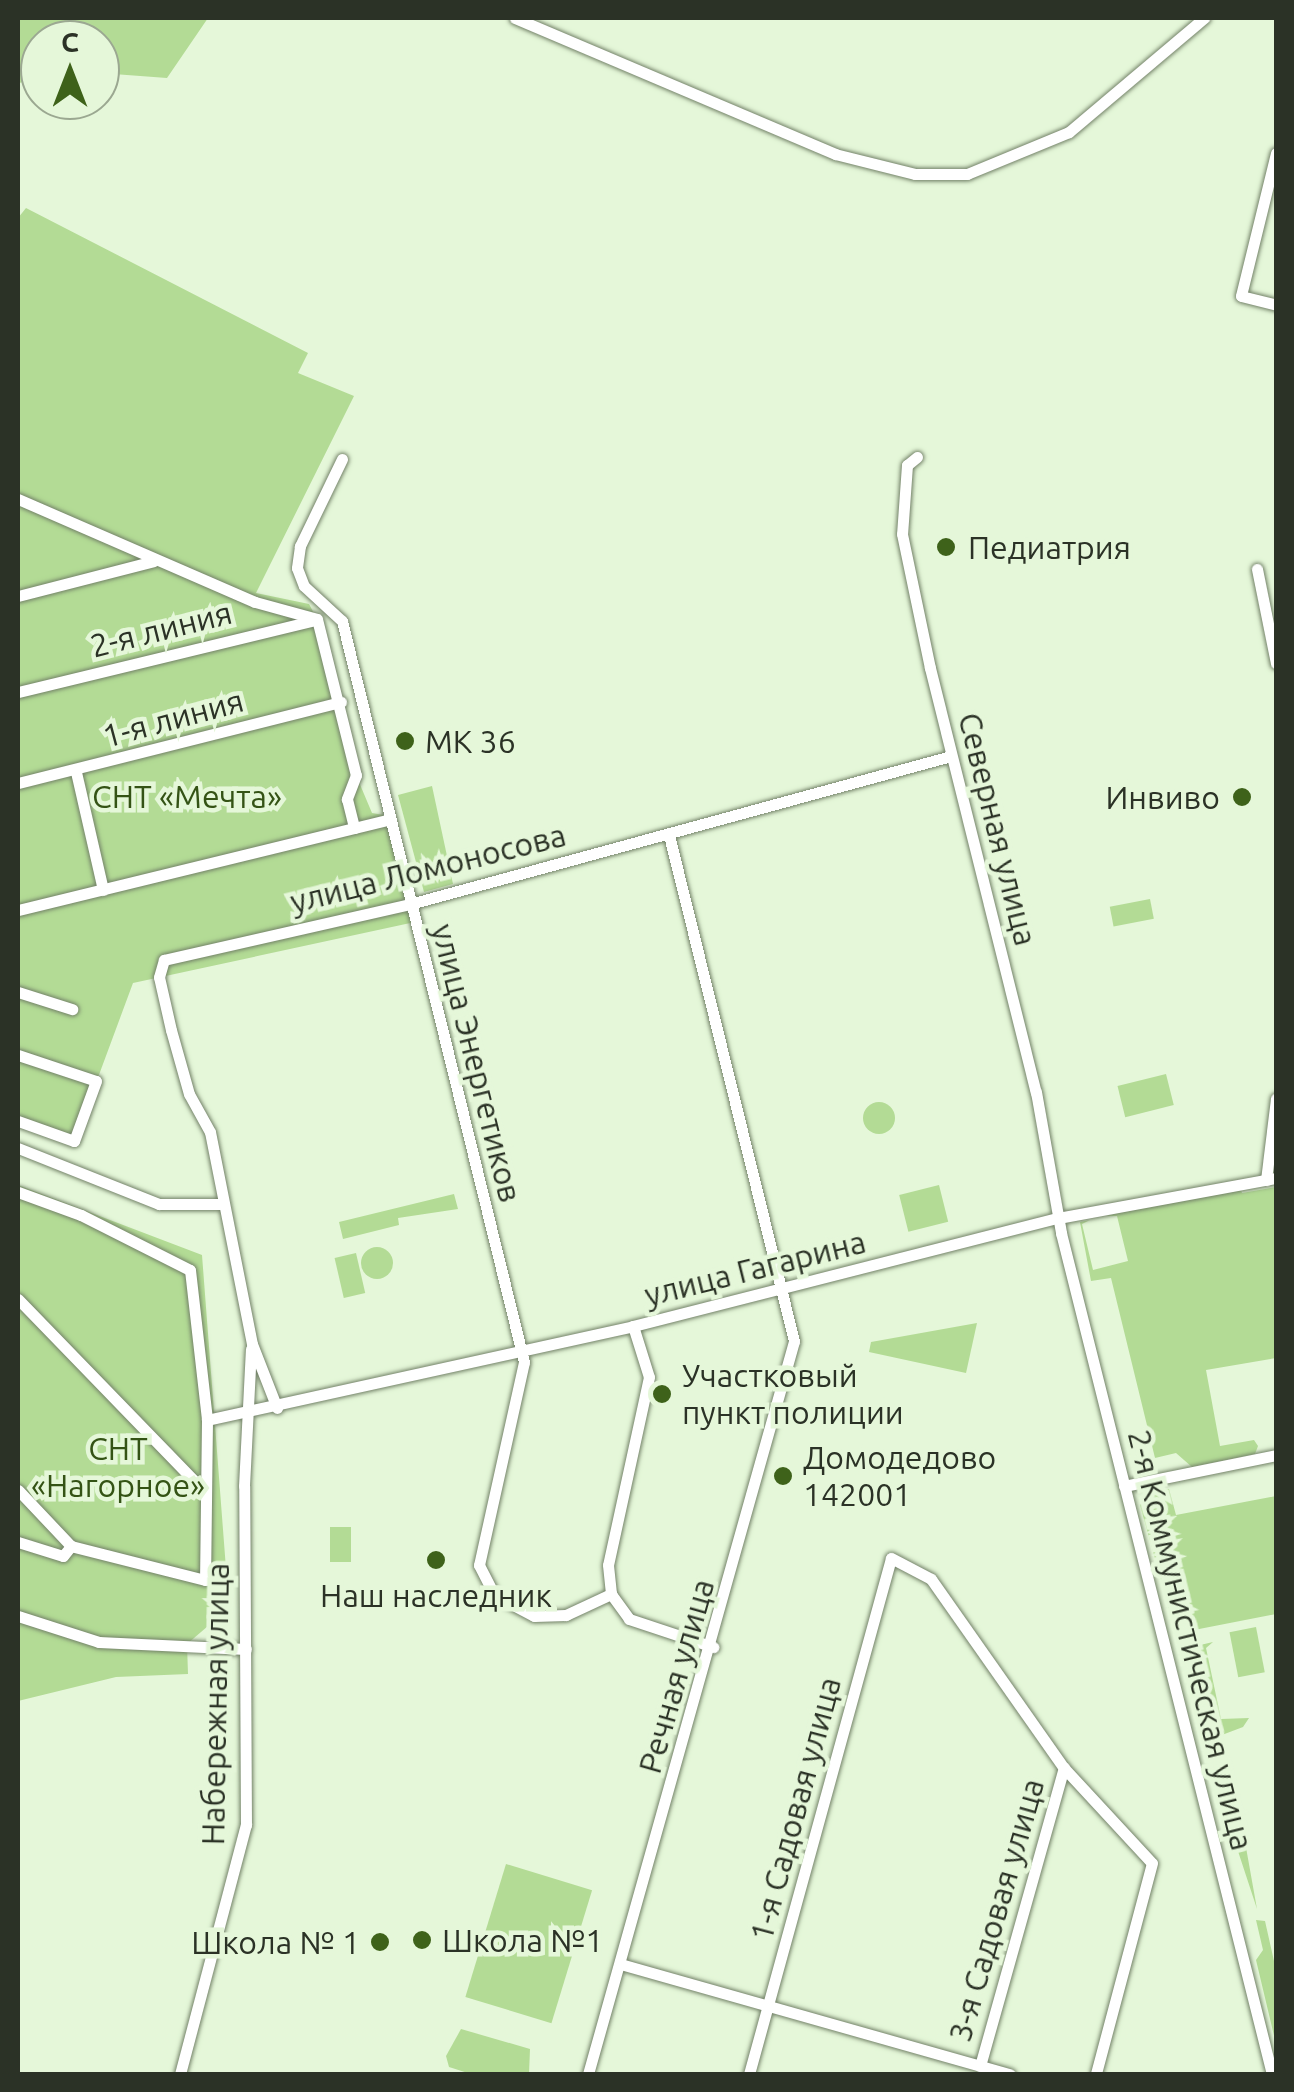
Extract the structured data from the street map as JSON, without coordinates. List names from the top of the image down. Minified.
{"streets":{"street":["2-я линия","1-я линия","Северная улица","улица Ломоносова","улица Энергетиков","улица Гагарина","2-я Коммунистическая улица","Речная улица","Набережная улица","1-я Садовая улица","3-я Садовая улица"]},"crossings":[["Северная улица","улица Ломоносова"],["Северная улица","улица Гагарина"],["Северная улица","2-я Коммунистическая улица"],["улица Ломоносова","улица Энергетиков"],["улица Ломоносова","Речная улица"],["улица Ломоносова","Набережная улица"],["улица Энергетиков","улица Гагарина"],["улица Гагарина","2-я Коммунистическая улица"],["улица Гагарина","Речная улица"],["улица Гагарина","Набережная улица"],["1-я Садовая улица","3-я Садовая улица"]],"parks":["СНТ «Мечта»","СНТ «Нагорное»"],"places":["Педиатрия","МК 36","Инвиво","Участковый пункт полиции","Домодедово 142001","Наш наследник","Школа №1","Школа № 1"],"north":"top"}
